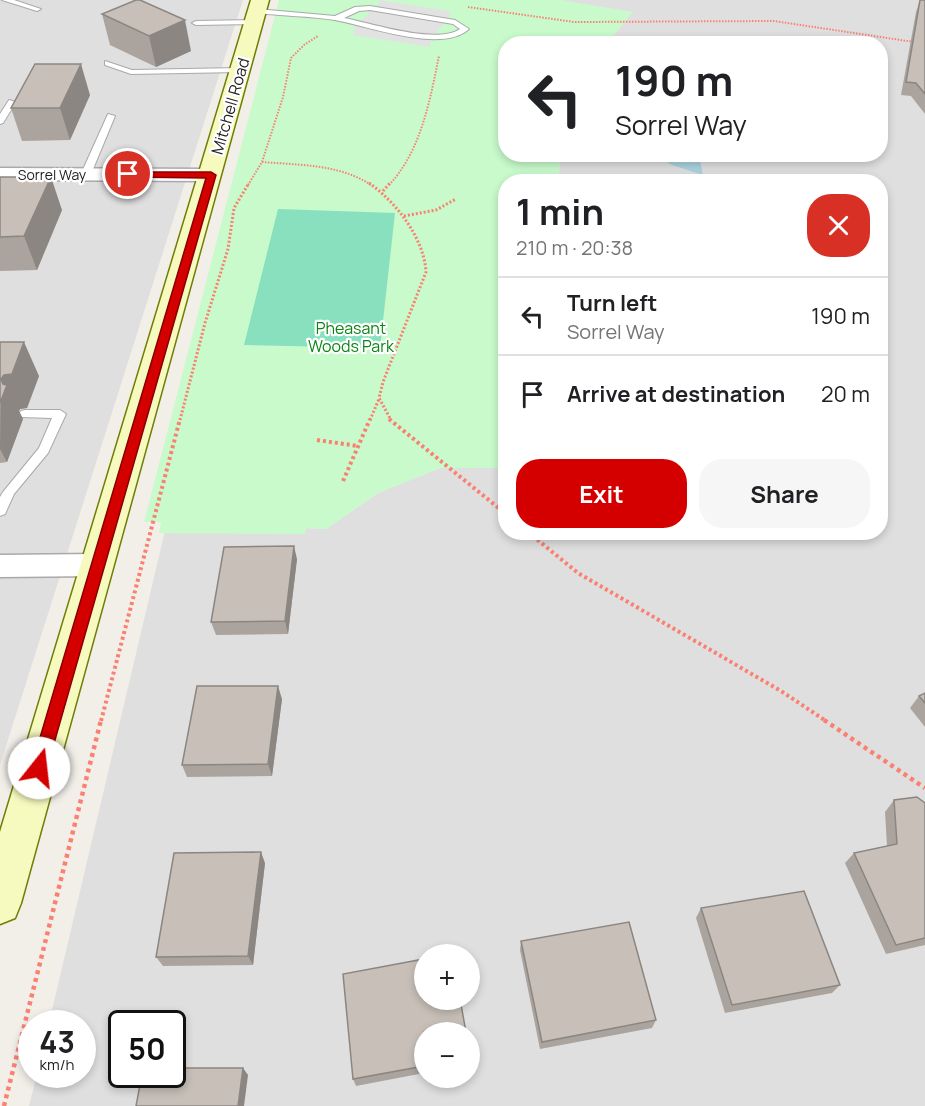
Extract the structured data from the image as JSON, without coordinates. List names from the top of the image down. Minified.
{"streets":{"main road":["Mitchell Road"],"street":["Sorrel Way"]},"crossings":[["Mitchell Road","Sorrel Way"]],"parks":["Pheasant Woods Park"],"page":{"turn":["190 m","Sorrel Way"],"heading":["1 min","210 m · 20:38"],"list":[{"name":"Turn left","note":"Sorrel Way","value":"190 m"},{"name":"Arrive at destination","value":"20 m"}],"buttons":["Exit","Share"],"map_buttons":["+","−"],"speed":"43 km/h","limit":"50"}}
